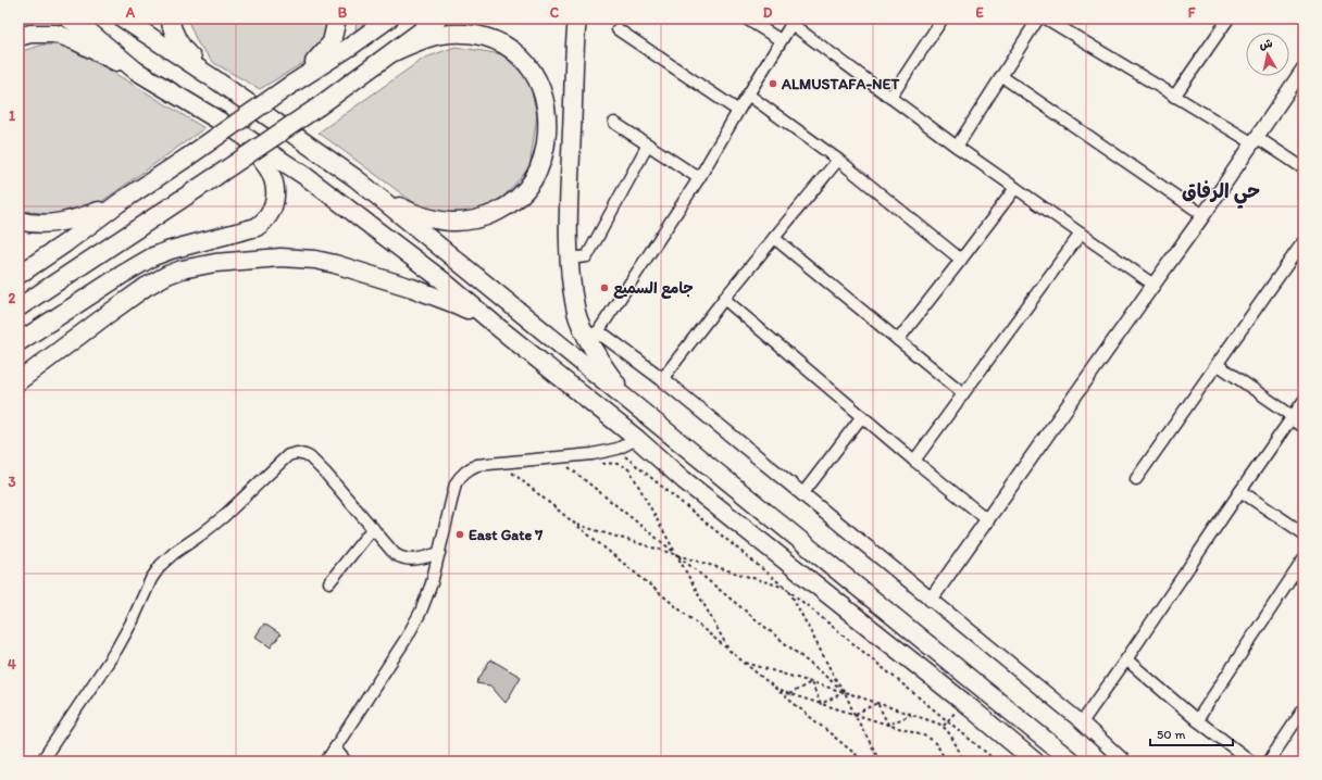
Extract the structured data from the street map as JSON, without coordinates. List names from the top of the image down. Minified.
{"districts":["حي الرفاق"],"places":["ALMUSTAFA-NET","جامع السميع","East Gate 7"],"scale_bar":"50 m","north":"top","grid":{"columns":["A","B","C","D","E","F"],"rows":["1","2","3","4"]}}
